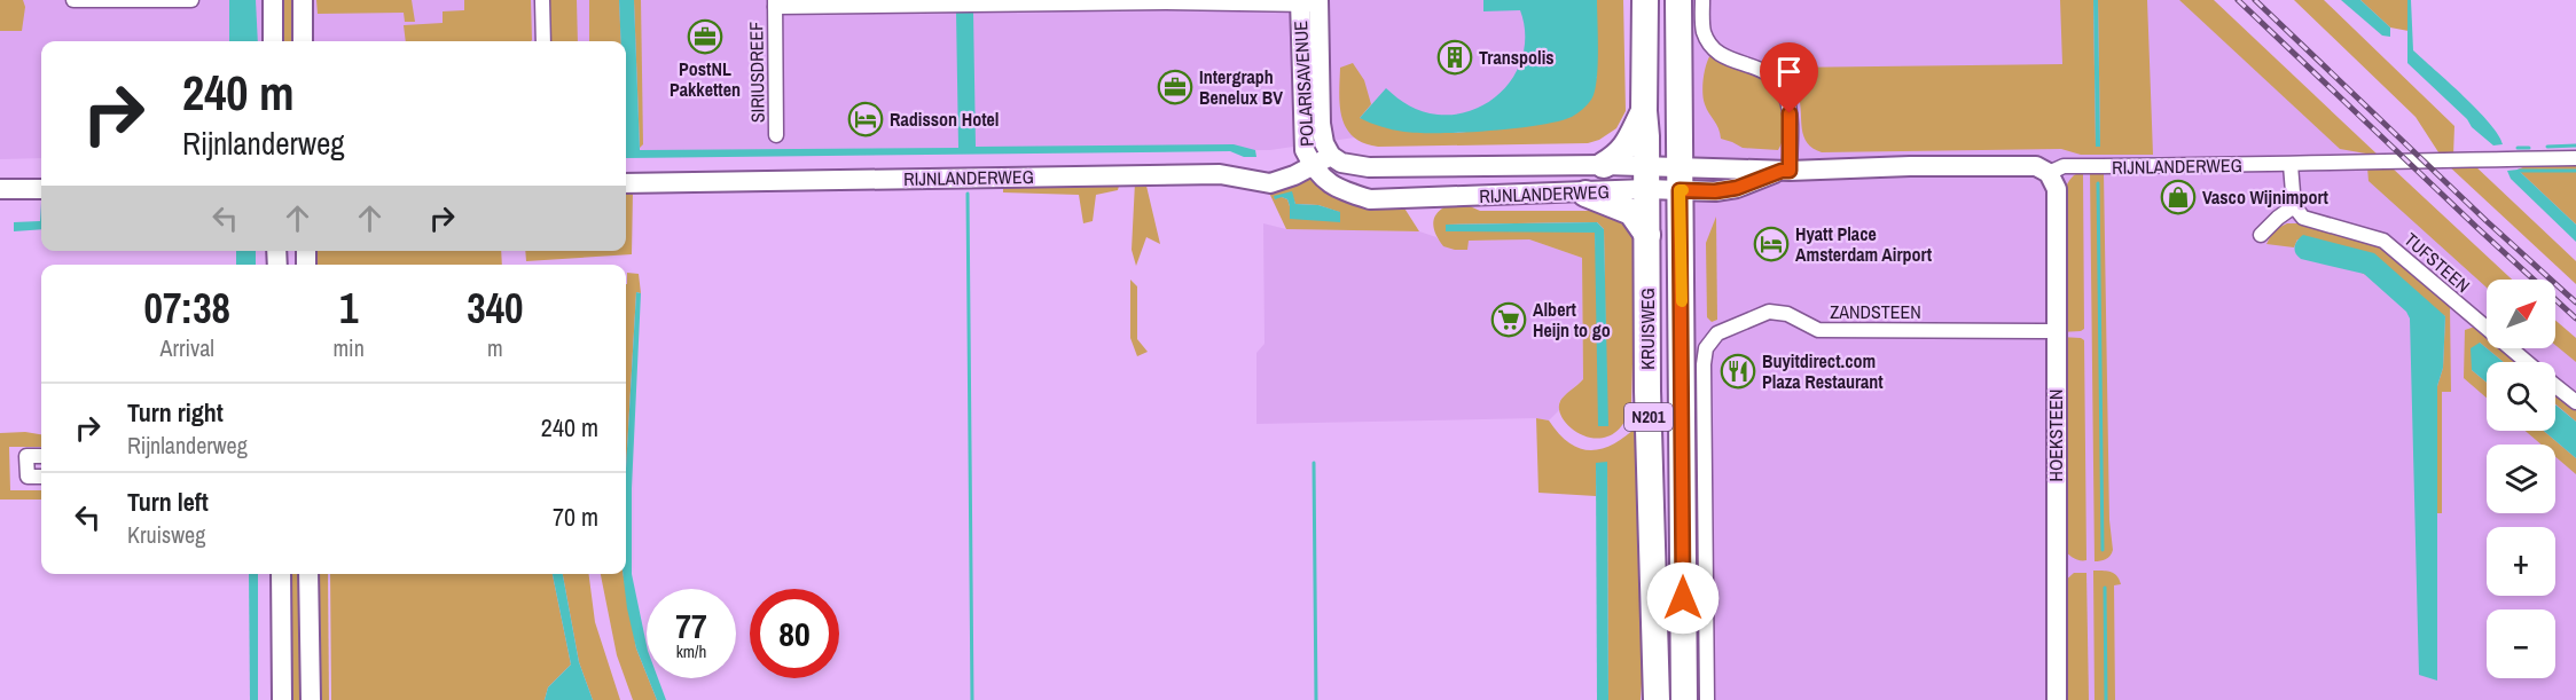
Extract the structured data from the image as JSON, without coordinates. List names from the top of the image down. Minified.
{"streets":{"highway":["KRUISWEG","N201"],"street":["SIRIUSDREEF","POLARISAVENUE","RIJNLANDERWEG","TUFSTEEN","ZANDSTEEN","HOEKSTEEN"]},"crossings":[["SIRIUSDREEF","POLARISAVENUE"],["POLARISAVENUE","RIJNLANDERWEG"],["RIJNLANDERWEG","KRUISWEG"],["RIJNLANDERWEG","HOEKSTEEN"],["ZANDSTEEN","HOEKSTEEN"]],"places":{"office":["PostNL Pakketten","Intergraph Benelux BV"],"building":["Transpolis"],"hotel":["Radisson Hotel","Hyatt Place Amsterdam Airport"],"shop":["Vasco Wijnimport"],"supermarket":["Albert Heijn to go"],"restaurant":["Buyitdirect.com Plaza Restaurant"]},"north":"top right","page":{"turn":["240 m","Rijnlanderweg"],"eta":["07:38","Arrival","1","min","340","m"],"map_buttons":["+","−"],"list":[{"name":"Turn right","note":"Rijnlanderweg","value":"240 m"},{"name":"Turn left","note":"Kruisweg","value":"70 m"}],"speed":"77 km/h","limit":"80"}}
